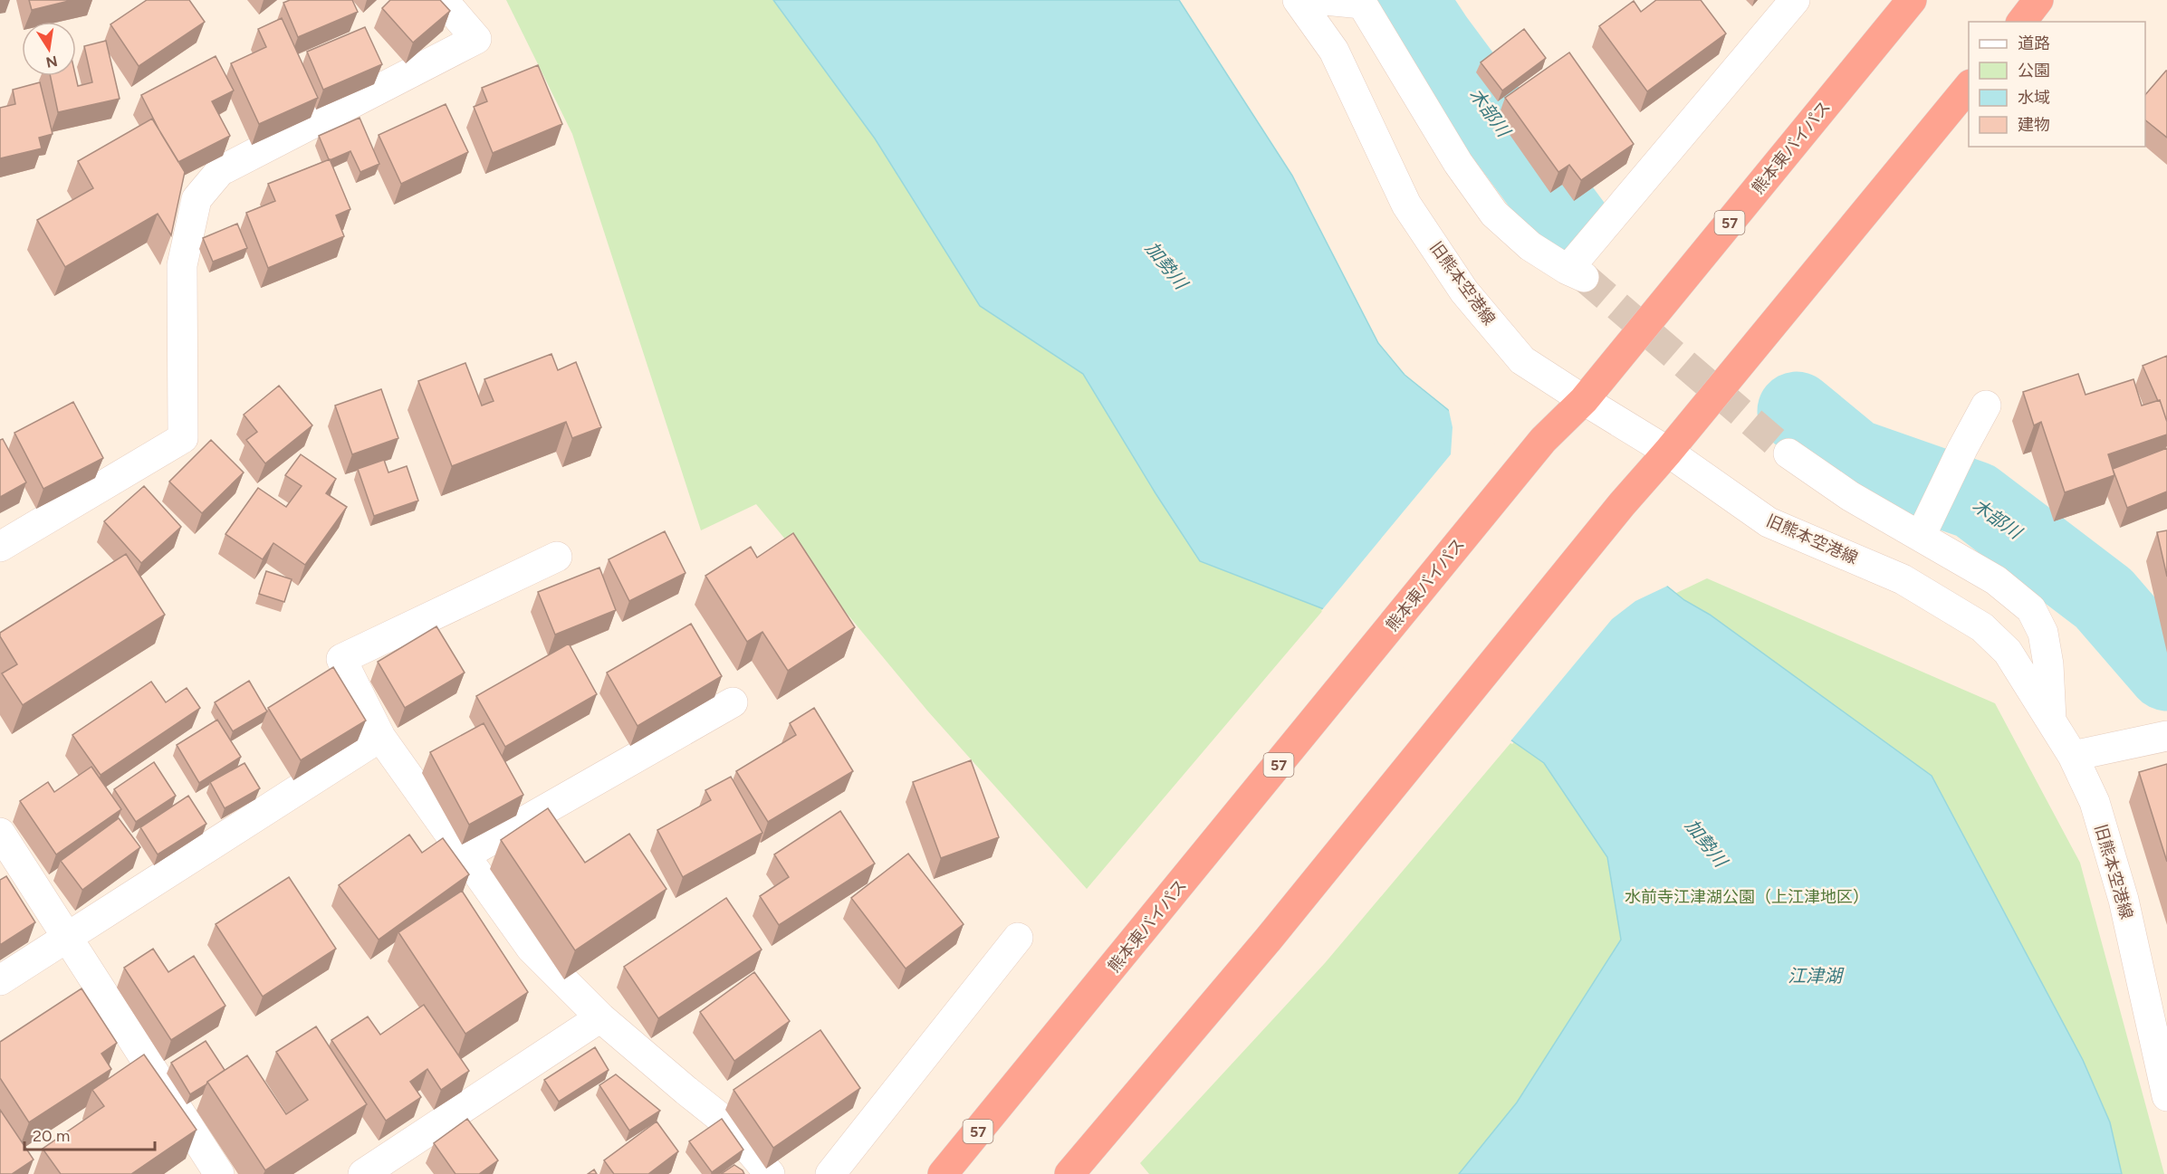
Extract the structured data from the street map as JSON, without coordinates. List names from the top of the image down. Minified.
{"streets":{"highway":["熊本東バイパス","57"],"street":["旧熊本空港線"]},"crossings":[["熊本東バイパス","旧熊本空港線"]],"water":["木部川","加勢川","江津湖"],"parks":["水前寺江津湖公園（上江津地区）"],"legend":["道路","公園","水域","建物"],"scale_bar":"20 m","north":"bottom"}
